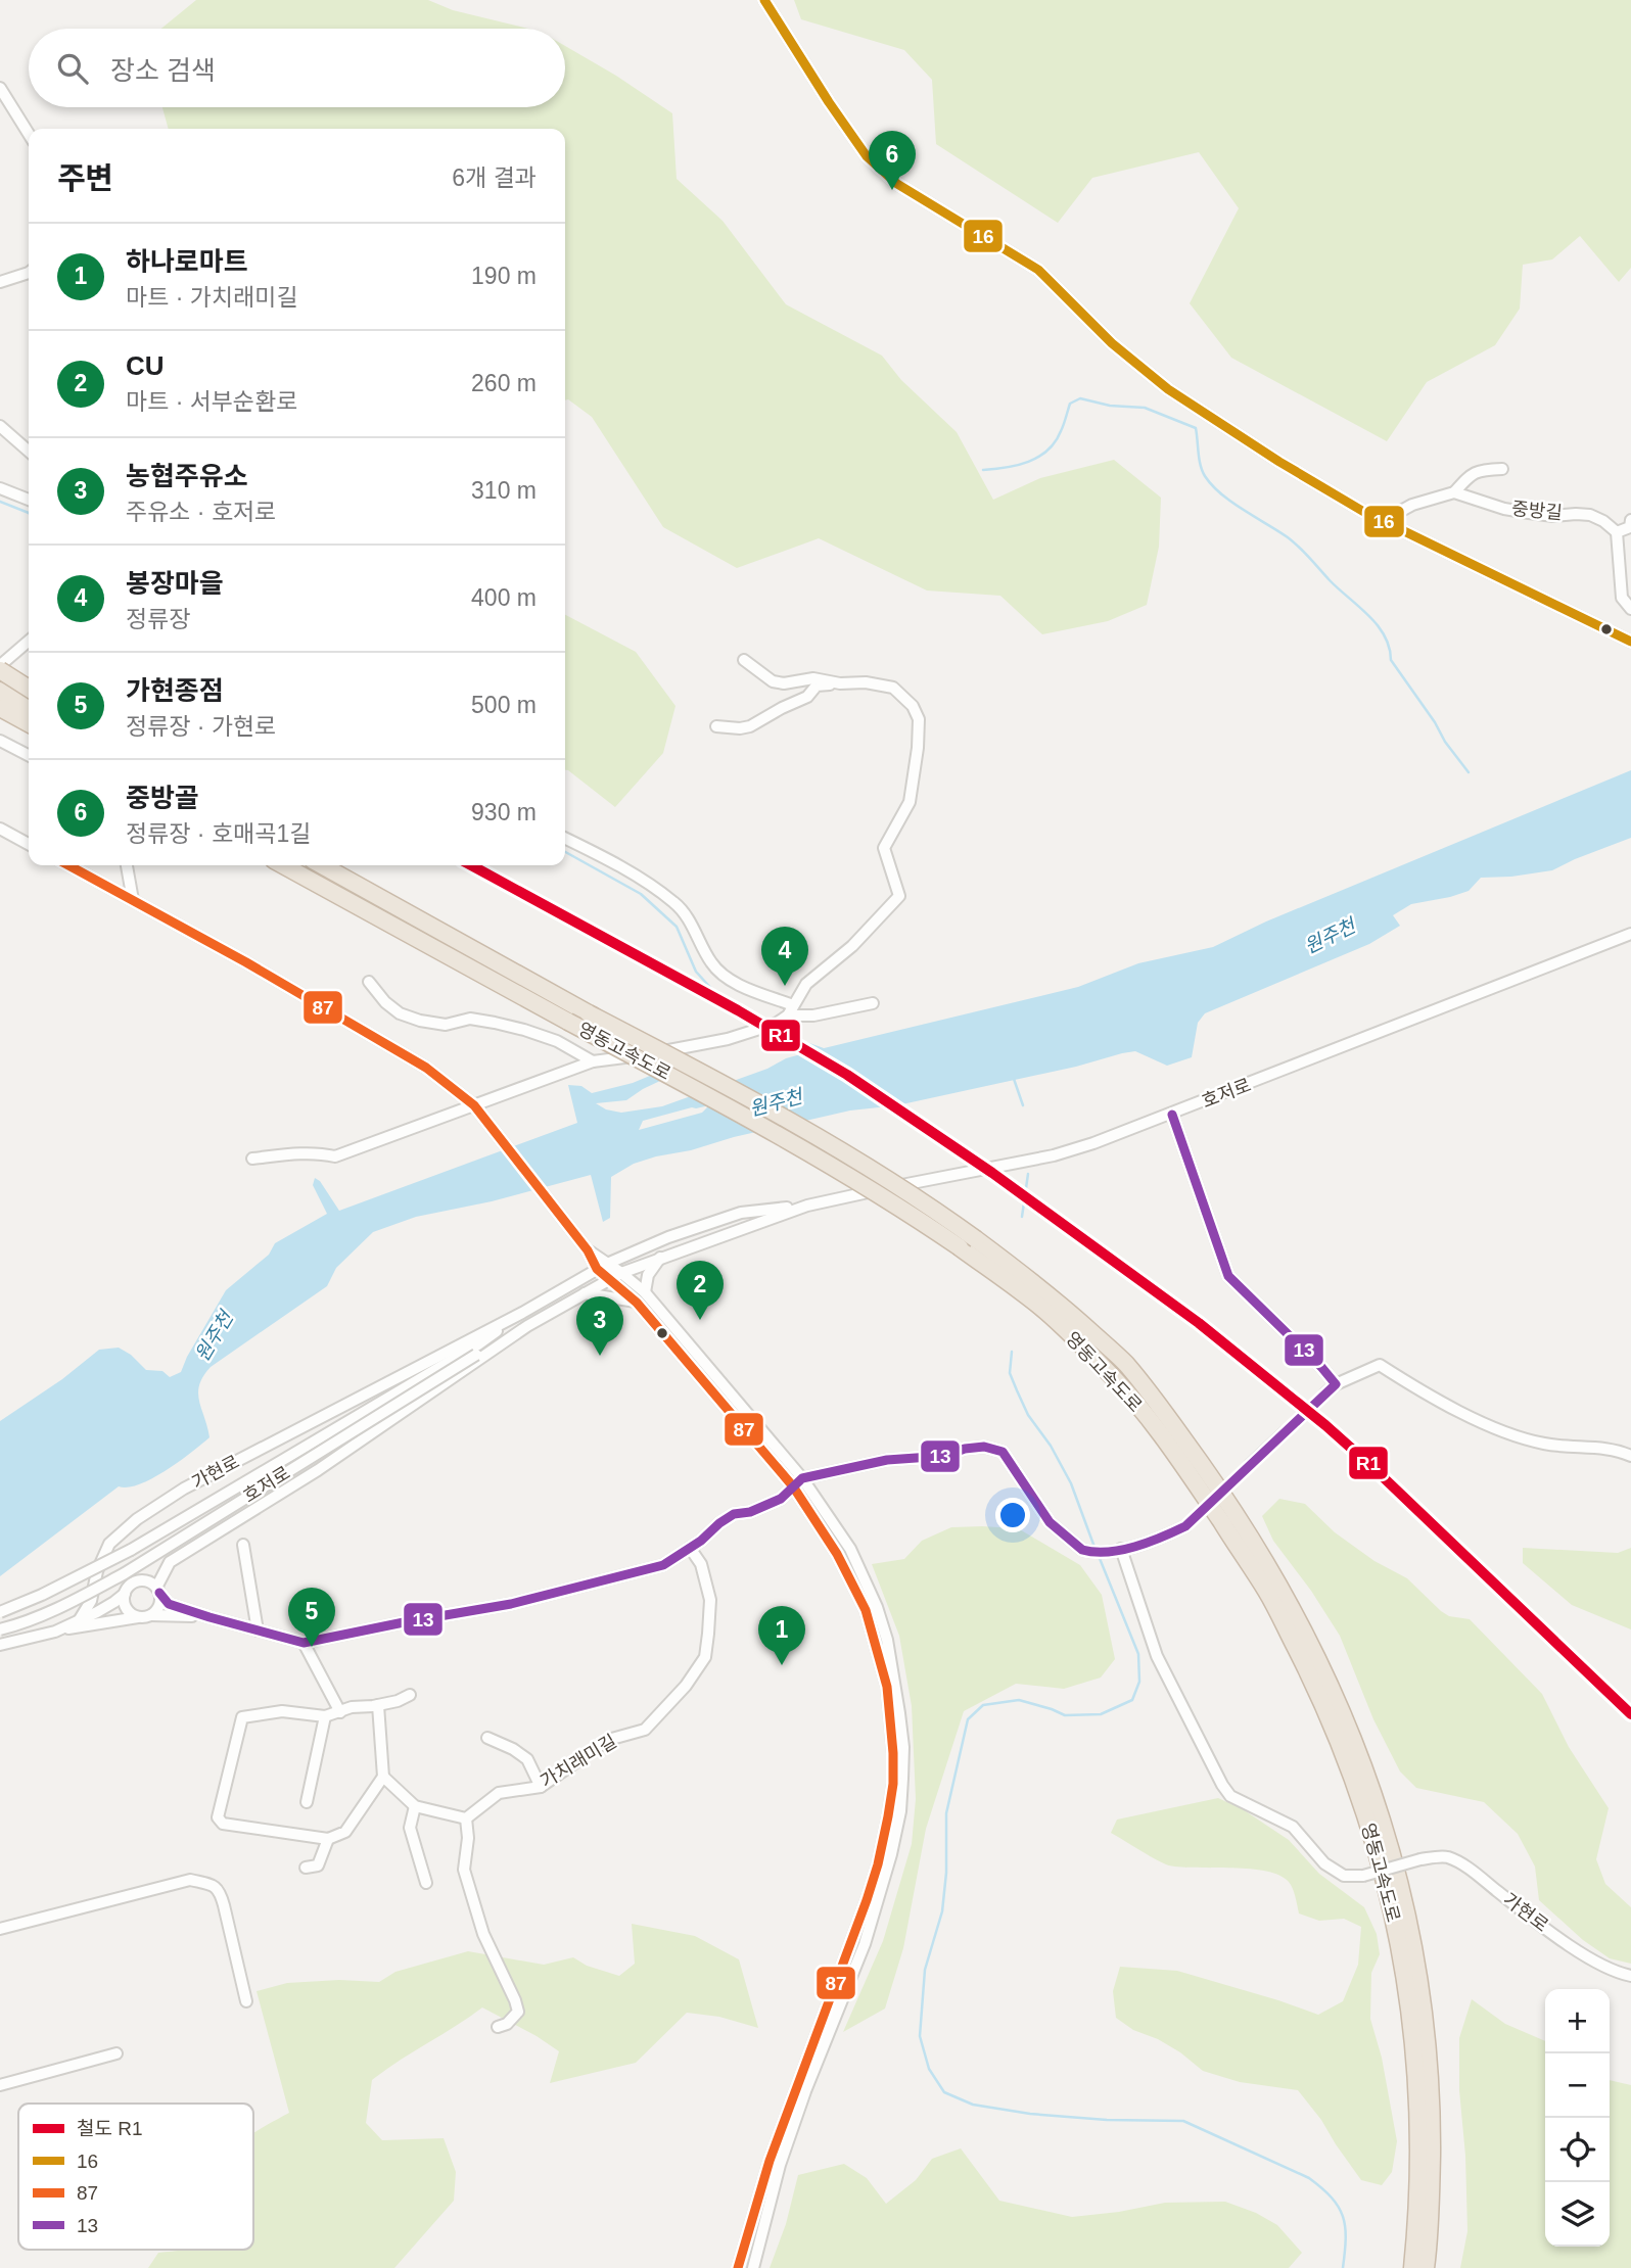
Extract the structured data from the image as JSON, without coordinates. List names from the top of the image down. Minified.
{"streets":{"highway":["영동고속도로"],"street":["중방길","호저로","가현로","가치래미길"]},"crossings":[["호저로","가현로"]],"water":["원주천"],"lines":["transit line 16","rail line R1","transit line 87","transit line 13"],"legend":["철도 R1","16","87","13"],"page":{"search":"장소 검색","heading":["주변","6개 결과"],"pins":["6","4","2","3","5","1"],"list":[{"mark":"1","name":"하나로마트","note":"마트 · 가치래미길","value":"190 m"},{"mark":"2","name":"CU","note":"마트 · 서부순환로","value":"260 m"},{"mark":"3","name":"농협주유소","note":"주유소 · 호저로","value":"310 m"},{"mark":"4","name":"봉장마을","note":"정류장","value":"400 m"},{"mark":"5","name":"가현종점","note":"정류장 · 가현로","value":"500 m"},{"mark":"6","name":"중방골","note":"정류장 · 호매곡1길","value":"930 m"}],"map_buttons":["+","−"]}}
